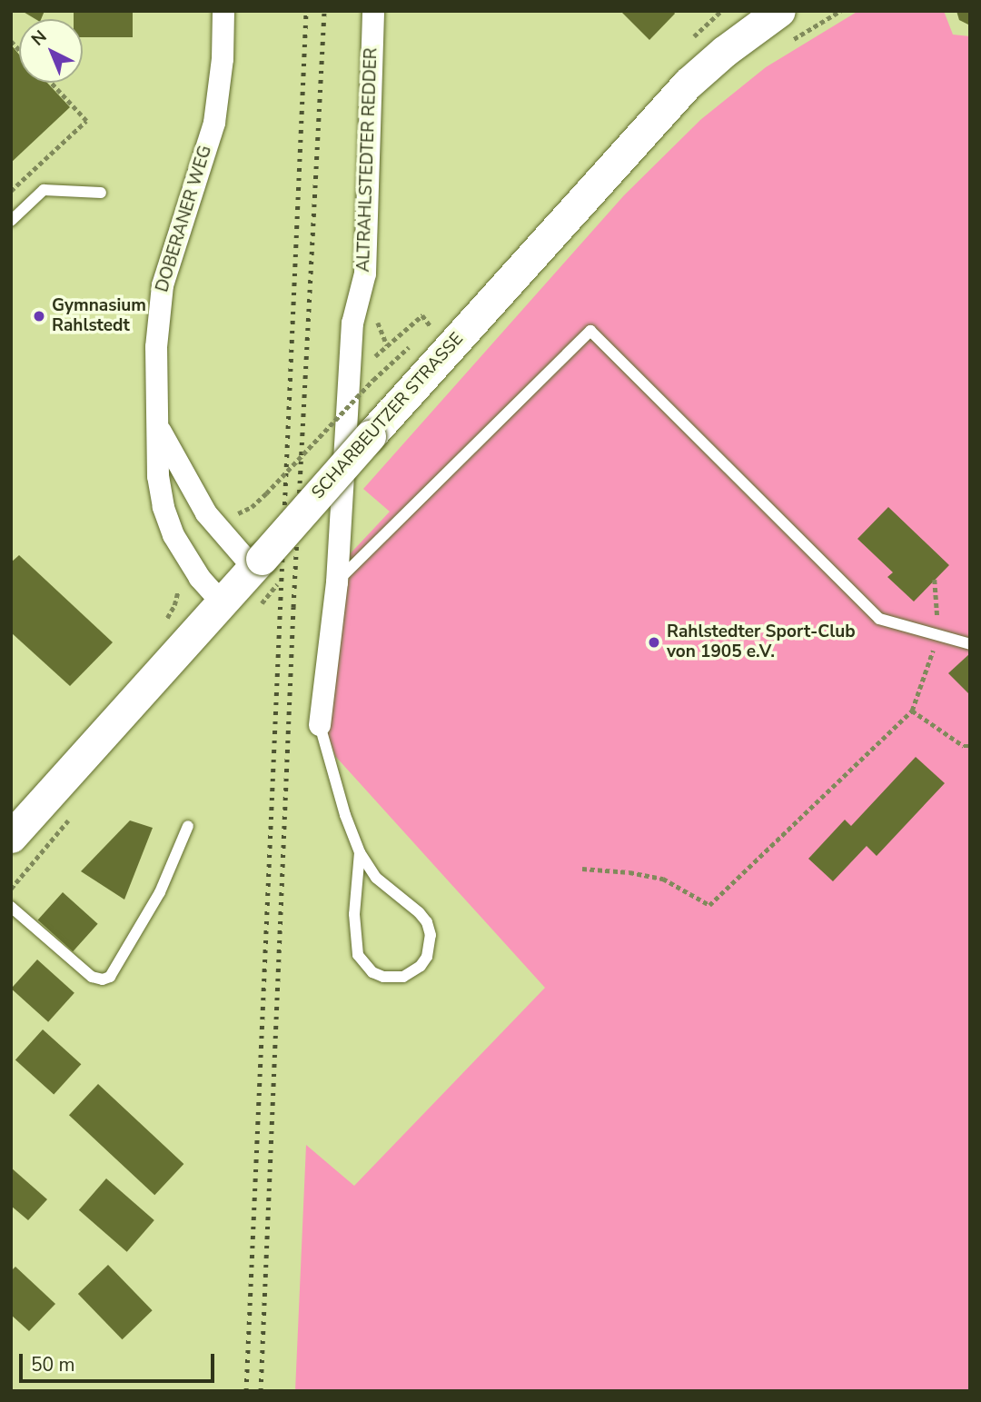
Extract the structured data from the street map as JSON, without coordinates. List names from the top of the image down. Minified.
{"streets":{"main road":["SCHARBEUTZER STRASSE"],"street":["ALTRAHLSTEDTER REDDER","DOBERANER WEG"]},"crossings":[["DOBERANER WEG","SCHARBEUTZER STRASSE"]],"places":["Gymnasium Rahlstedt","Rahlstedter Sport-Club von 1905 e.V."],"scale_bar":"50 m","north":"top left"}
